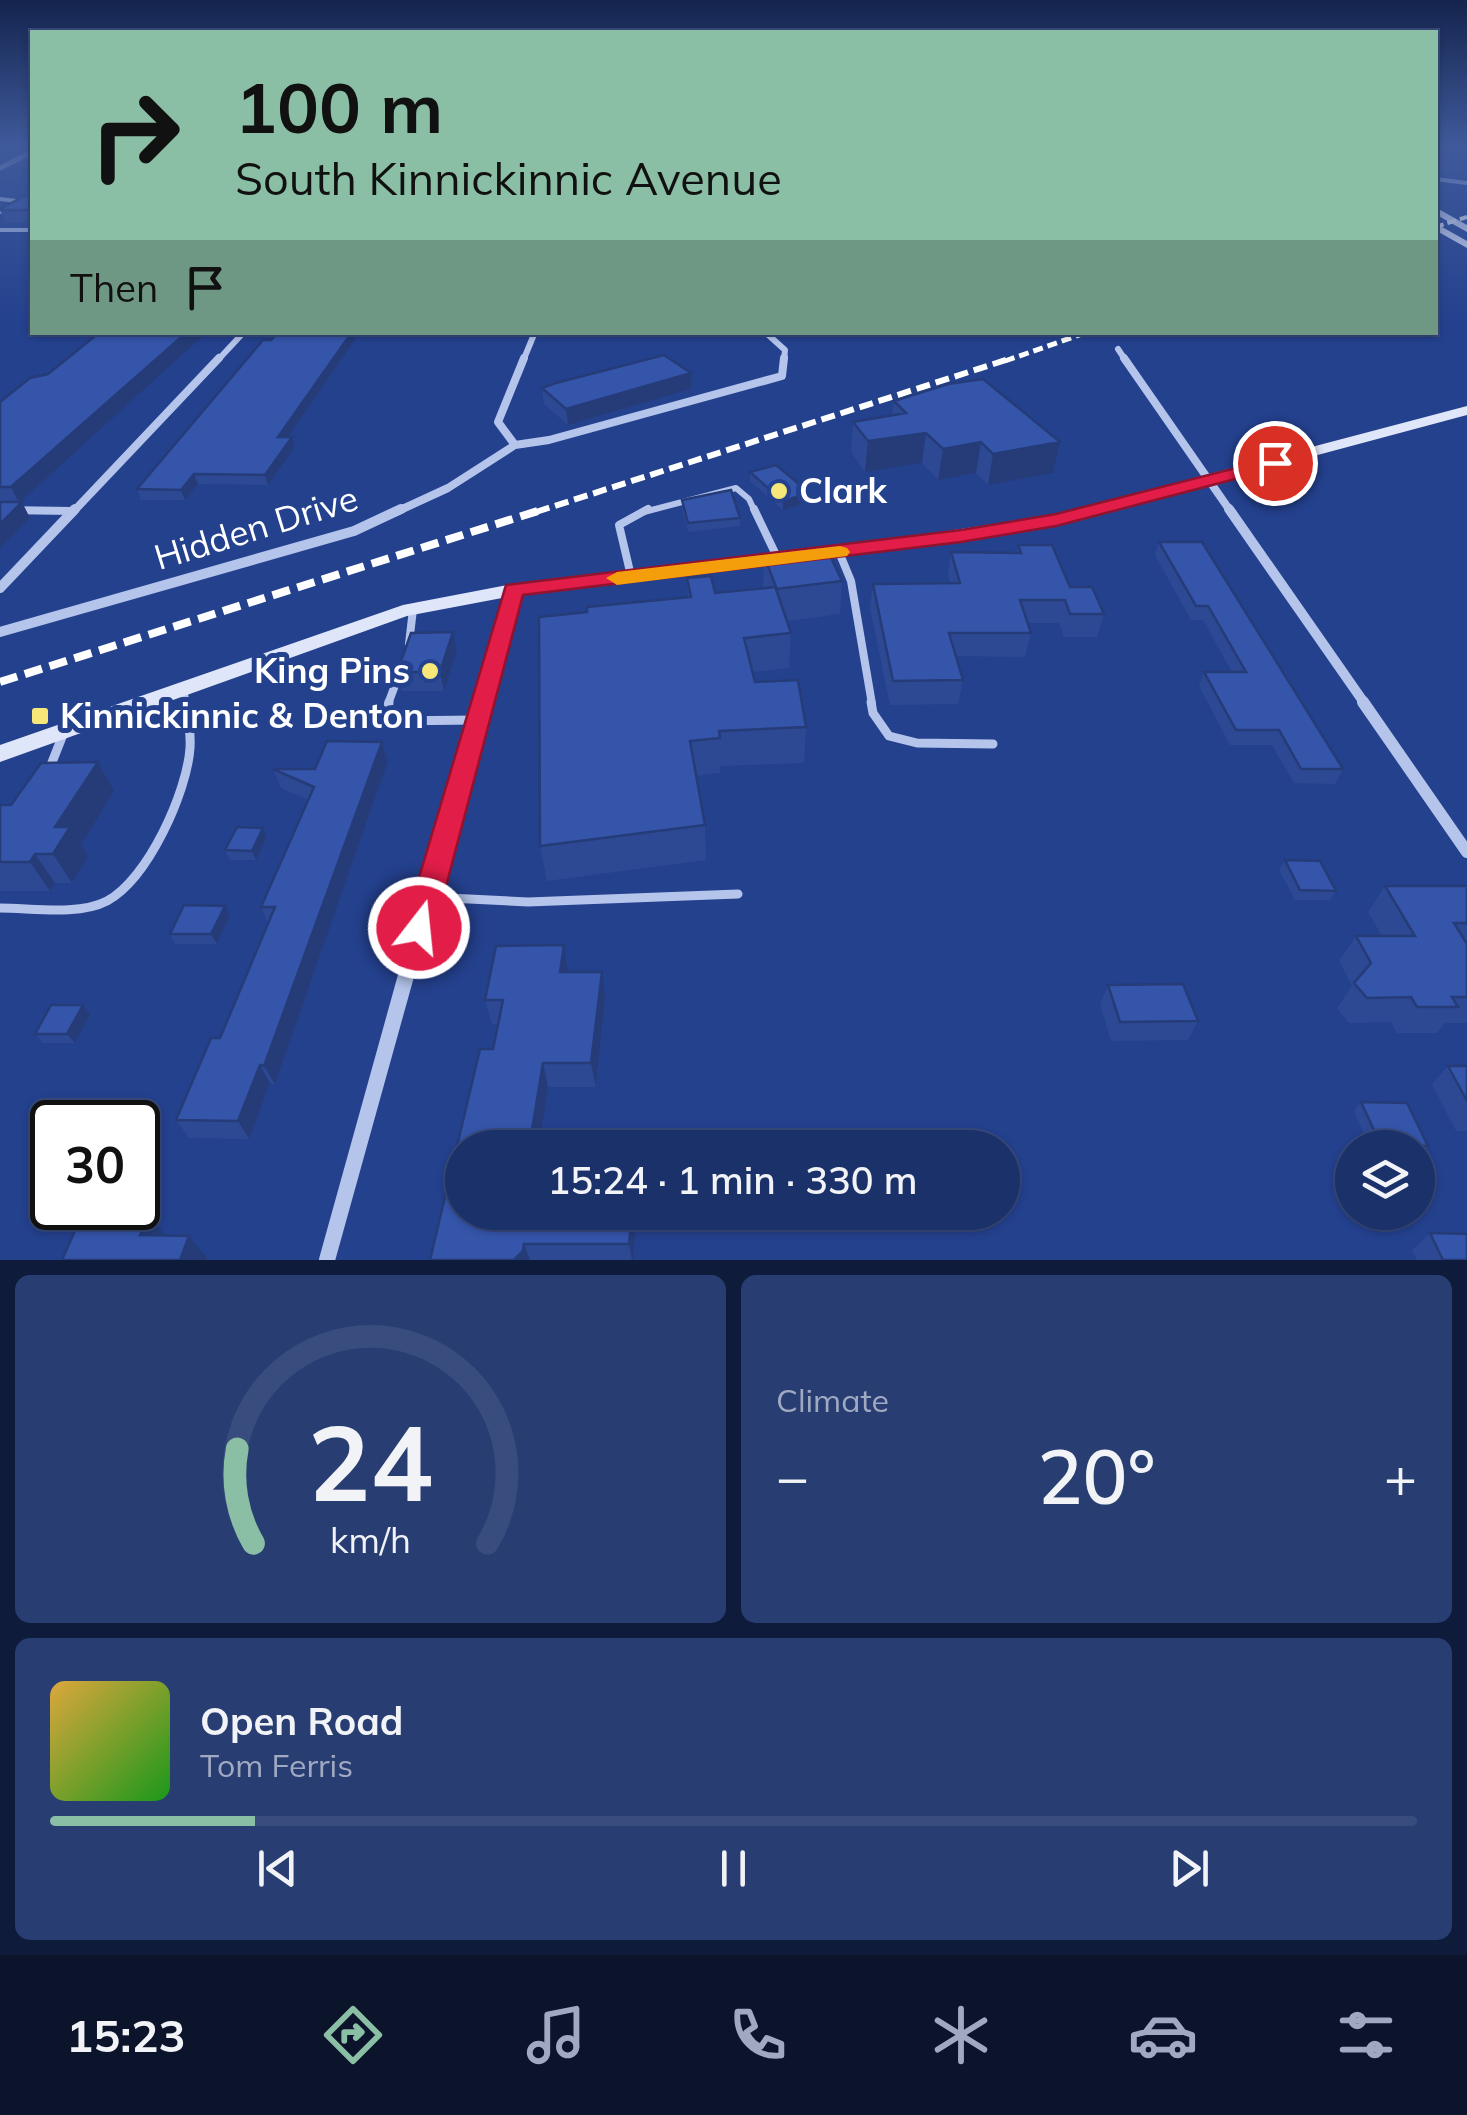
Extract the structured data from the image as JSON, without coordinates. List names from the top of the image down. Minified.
{"streets":{"street":["Hidden Drive"]},"places":{"other":["Clark","King Pins"],"transit":["Kinnickinnic & Denton"]},"page":{"turn":["100 m","South Kinnickinnic Avenue"],"then":"Then","limit":"30","trip":"15:24 · 1 min · 330 m","tile":"Climate","heat":["−","20°","+"],"song":["Open Road","Tom Ferris"],"tabs":"15:23","gauge":["24","km/h"]}}
